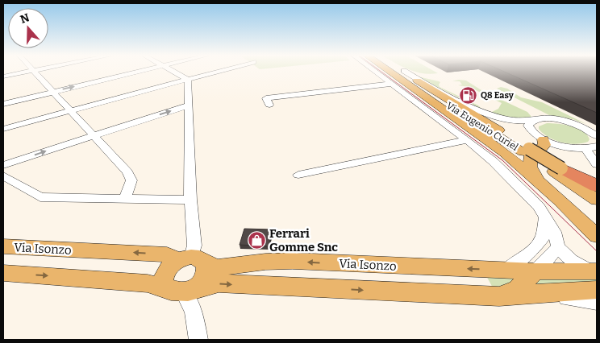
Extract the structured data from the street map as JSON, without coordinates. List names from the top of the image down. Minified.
{"streets":{"main road":["Via Eugenio Curiel","Via Isonzo"]},"crossings":[["Via Eugenio Curiel","Via Isonzo"]],"places":{"fuel station":["Q8 Easy"],"shop":["Ferrari Gomme Snc"]},"north":"top"}
